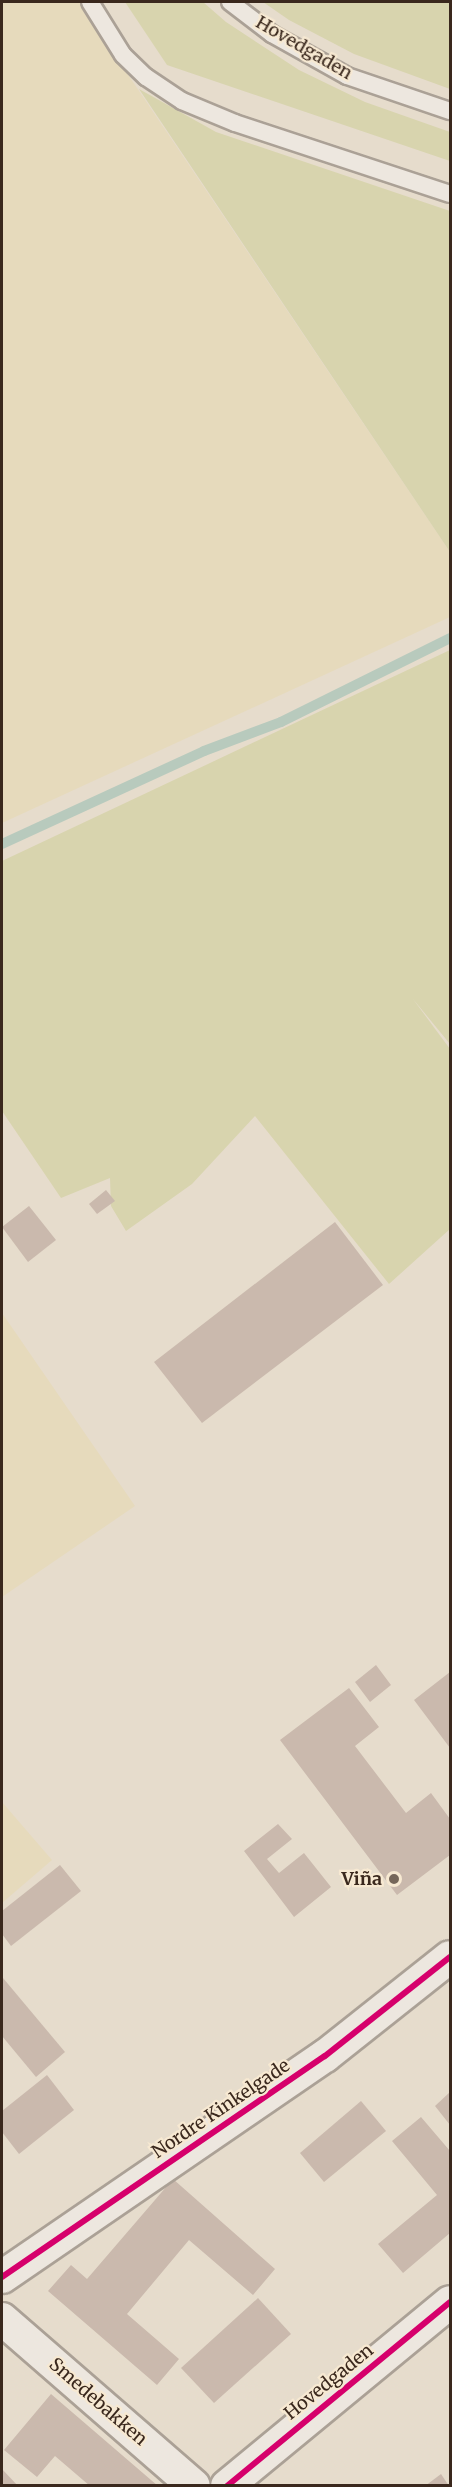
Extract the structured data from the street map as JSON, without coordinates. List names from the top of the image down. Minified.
{"streets":{"street":["Hovedgaden","Nordre Kinkelgade","Smedebakken"]},"places":["Viña"]}
